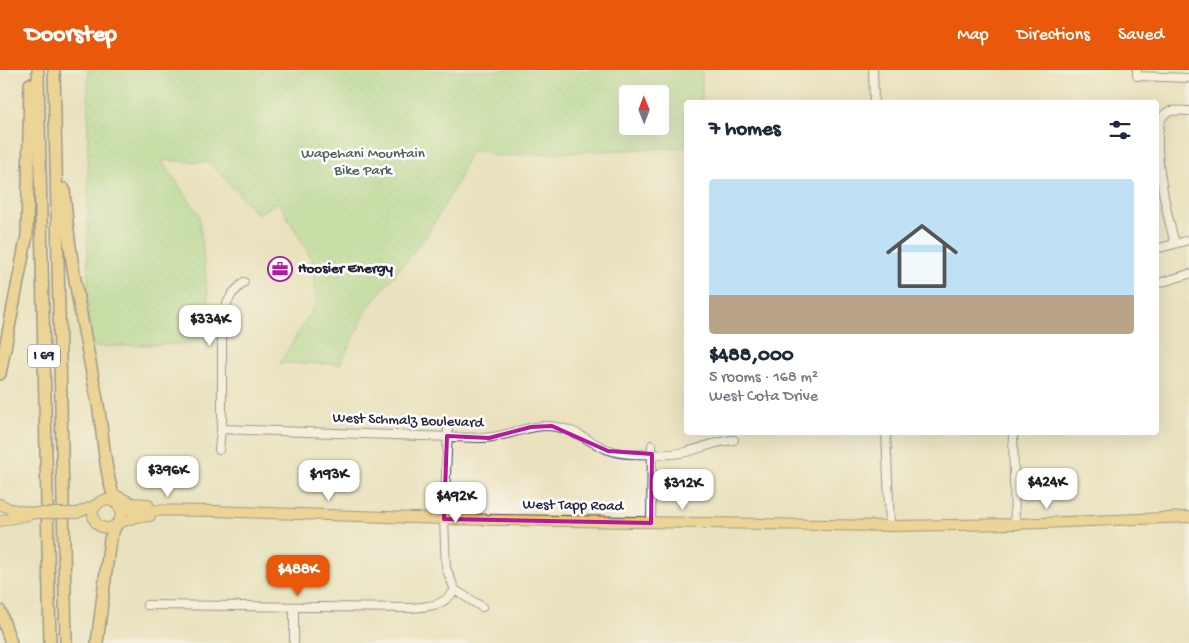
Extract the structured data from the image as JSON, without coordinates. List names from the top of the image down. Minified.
{"streets":{"highway":["I 69"],"main road":["West Tapp Road"],"street":["West Schmalz Boulevard"]},"parks":["Wapehani Mountain Bike Park"],"places":{"office":["Hoosier Energy"]},"north":"top","page":{"header":"Doorstep","nav":["Map","Directions","Saved"],"heading":"7 homes","list":[{"name":"$488,000","note":"5 rooms · 168 m² · West Cota Drive"}],"price":["$334K","$396K","$193K","$424K","$312K","$492K","$488K"]}}
